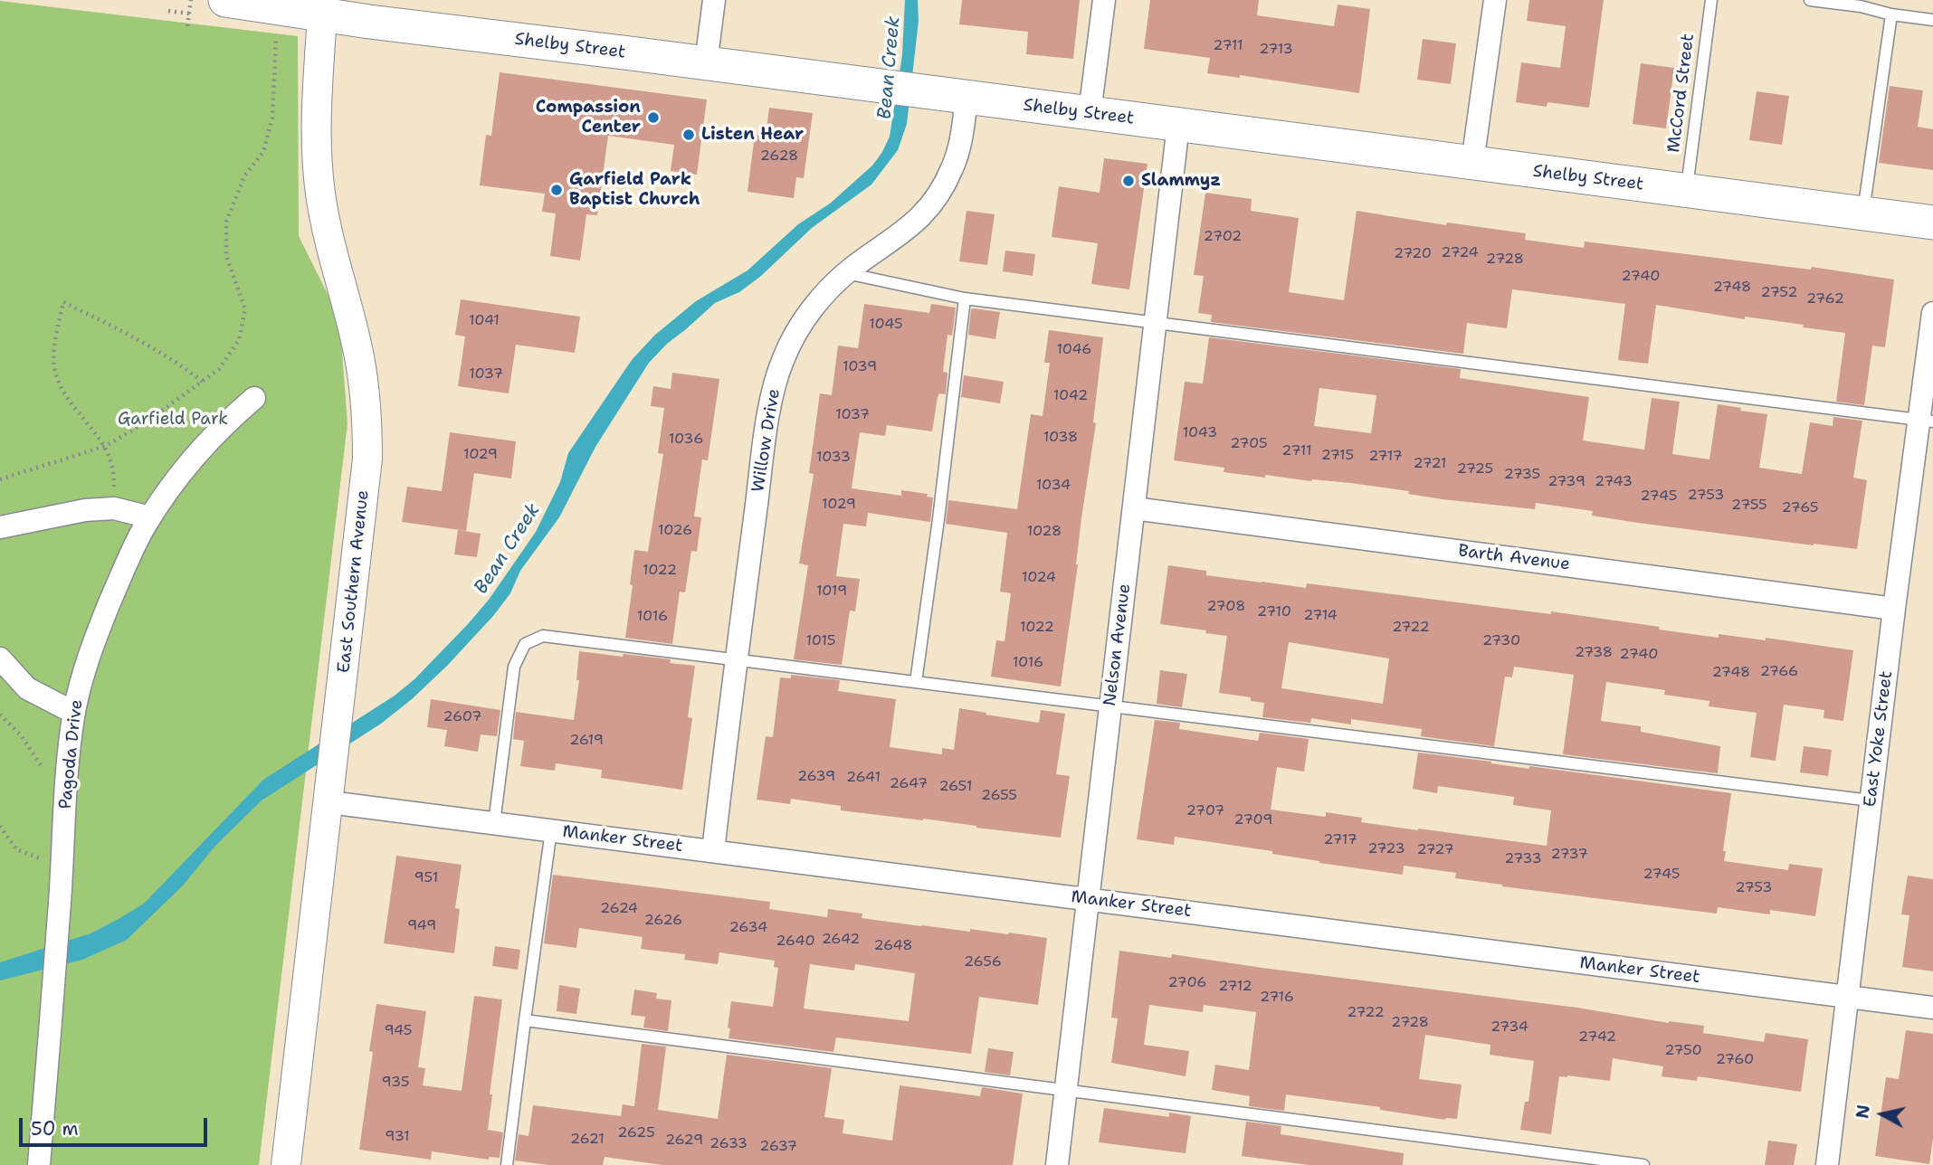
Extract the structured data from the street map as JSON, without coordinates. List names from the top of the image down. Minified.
{"streets":{"main road":["Shelby Street"],"street":["Willow Drive","Barth Avenue","East Southern Avenue","Nelson Avenue","East Yoke Street","Pagoda Drive","Manker Street"],"lane":["McCord Street"]},"crossings":[["Shelby Street","McCord Street"],["Shelby Street","Willow Drive"],["Shelby Street","East Southern Avenue"],["Shelby Street","Nelson Avenue"],["Willow Drive","Manker Street"],["Barth Avenue","Nelson Avenue"],["Barth Avenue","East Yoke Street"],["East Southern Avenue","Manker Street"],["Nelson Avenue","Manker Street"],["East Yoke Street","Manker Street"]],"water":["Bean Creek"],"parks":["Garfield Park"],"places":["Compassion Center","Listen Hear","Slammyz","Garfield Park Baptist Church"],"house_numbers":["2711","2713","2628","2702","2724","2720","2728","2740","2748","2752","2762","1041","1045","1046","1039","1037","1042","1037","1043","1038","1036","2705","2711","1029","2715","2717","1033","2721","2725","2735","2739","2743","1034","2753","2745","1029","2755","2765","1026","1028","1022","1024","1019","2708","2710","2714","1016","1022","2722","1015","2730","2738","2740","1016","2766","2748","2607","2619","2639","2641","2647","2651","2655","2707","2709","2717","2723","2727","2737","2733","2745","951","2753","2624","2626","949","2634","2642","2640","2648","2656","2706","2712","2716","2722","2728","2734","945","2742","2750","2760","935","2625","931","2621","2629","2633","2637"],"scale_bar":"50 m","north":"left"}
